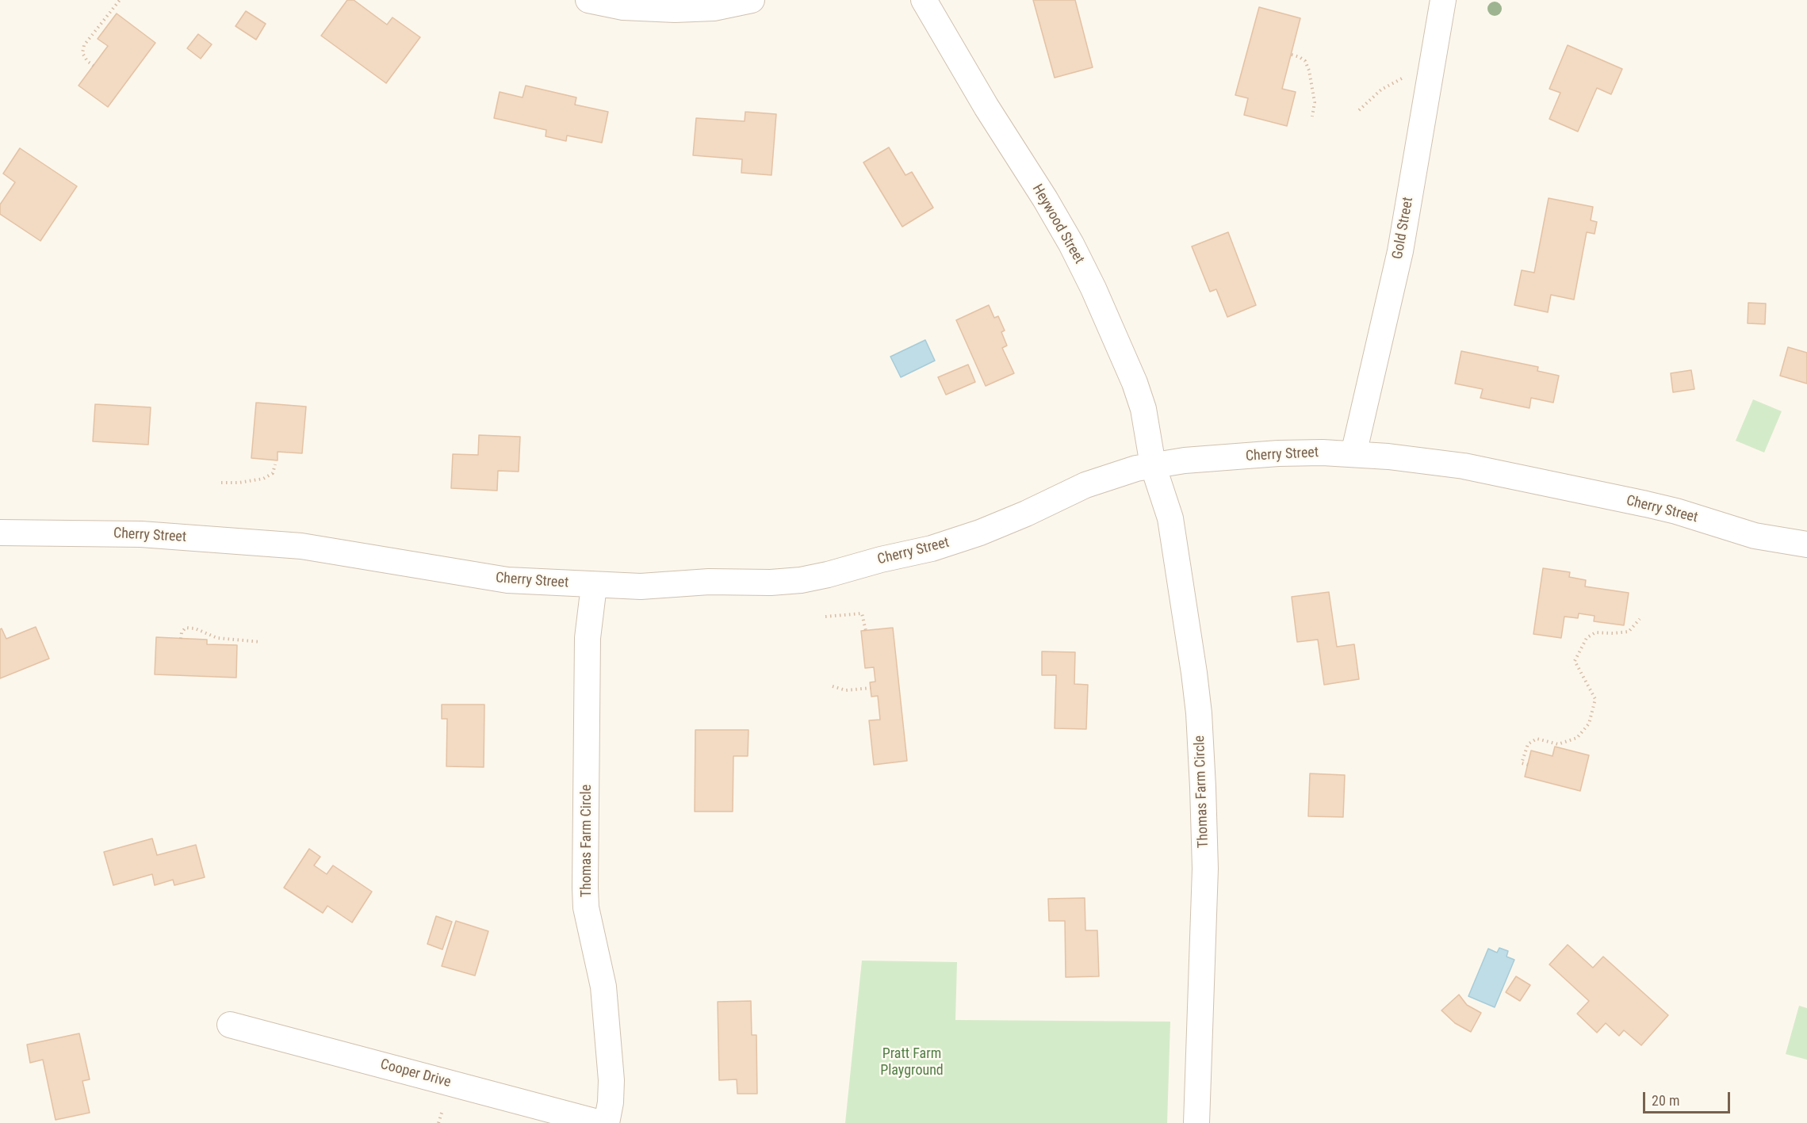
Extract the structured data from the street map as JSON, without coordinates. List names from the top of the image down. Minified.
{"streets":{"street":["Heywood Street","Gold Street","Cherry Street","Thomas Farm Circle","Cooper Drive"]},"crossings":[["Heywood Street","Cherry Street"],["Heywood Street","Thomas Farm Circle"],["Gold Street","Cherry Street"],["Cherry Street","Thomas Farm Circle"]],"parks":["Pratt Farm Playground"],"scale_bar":"20 m"}
